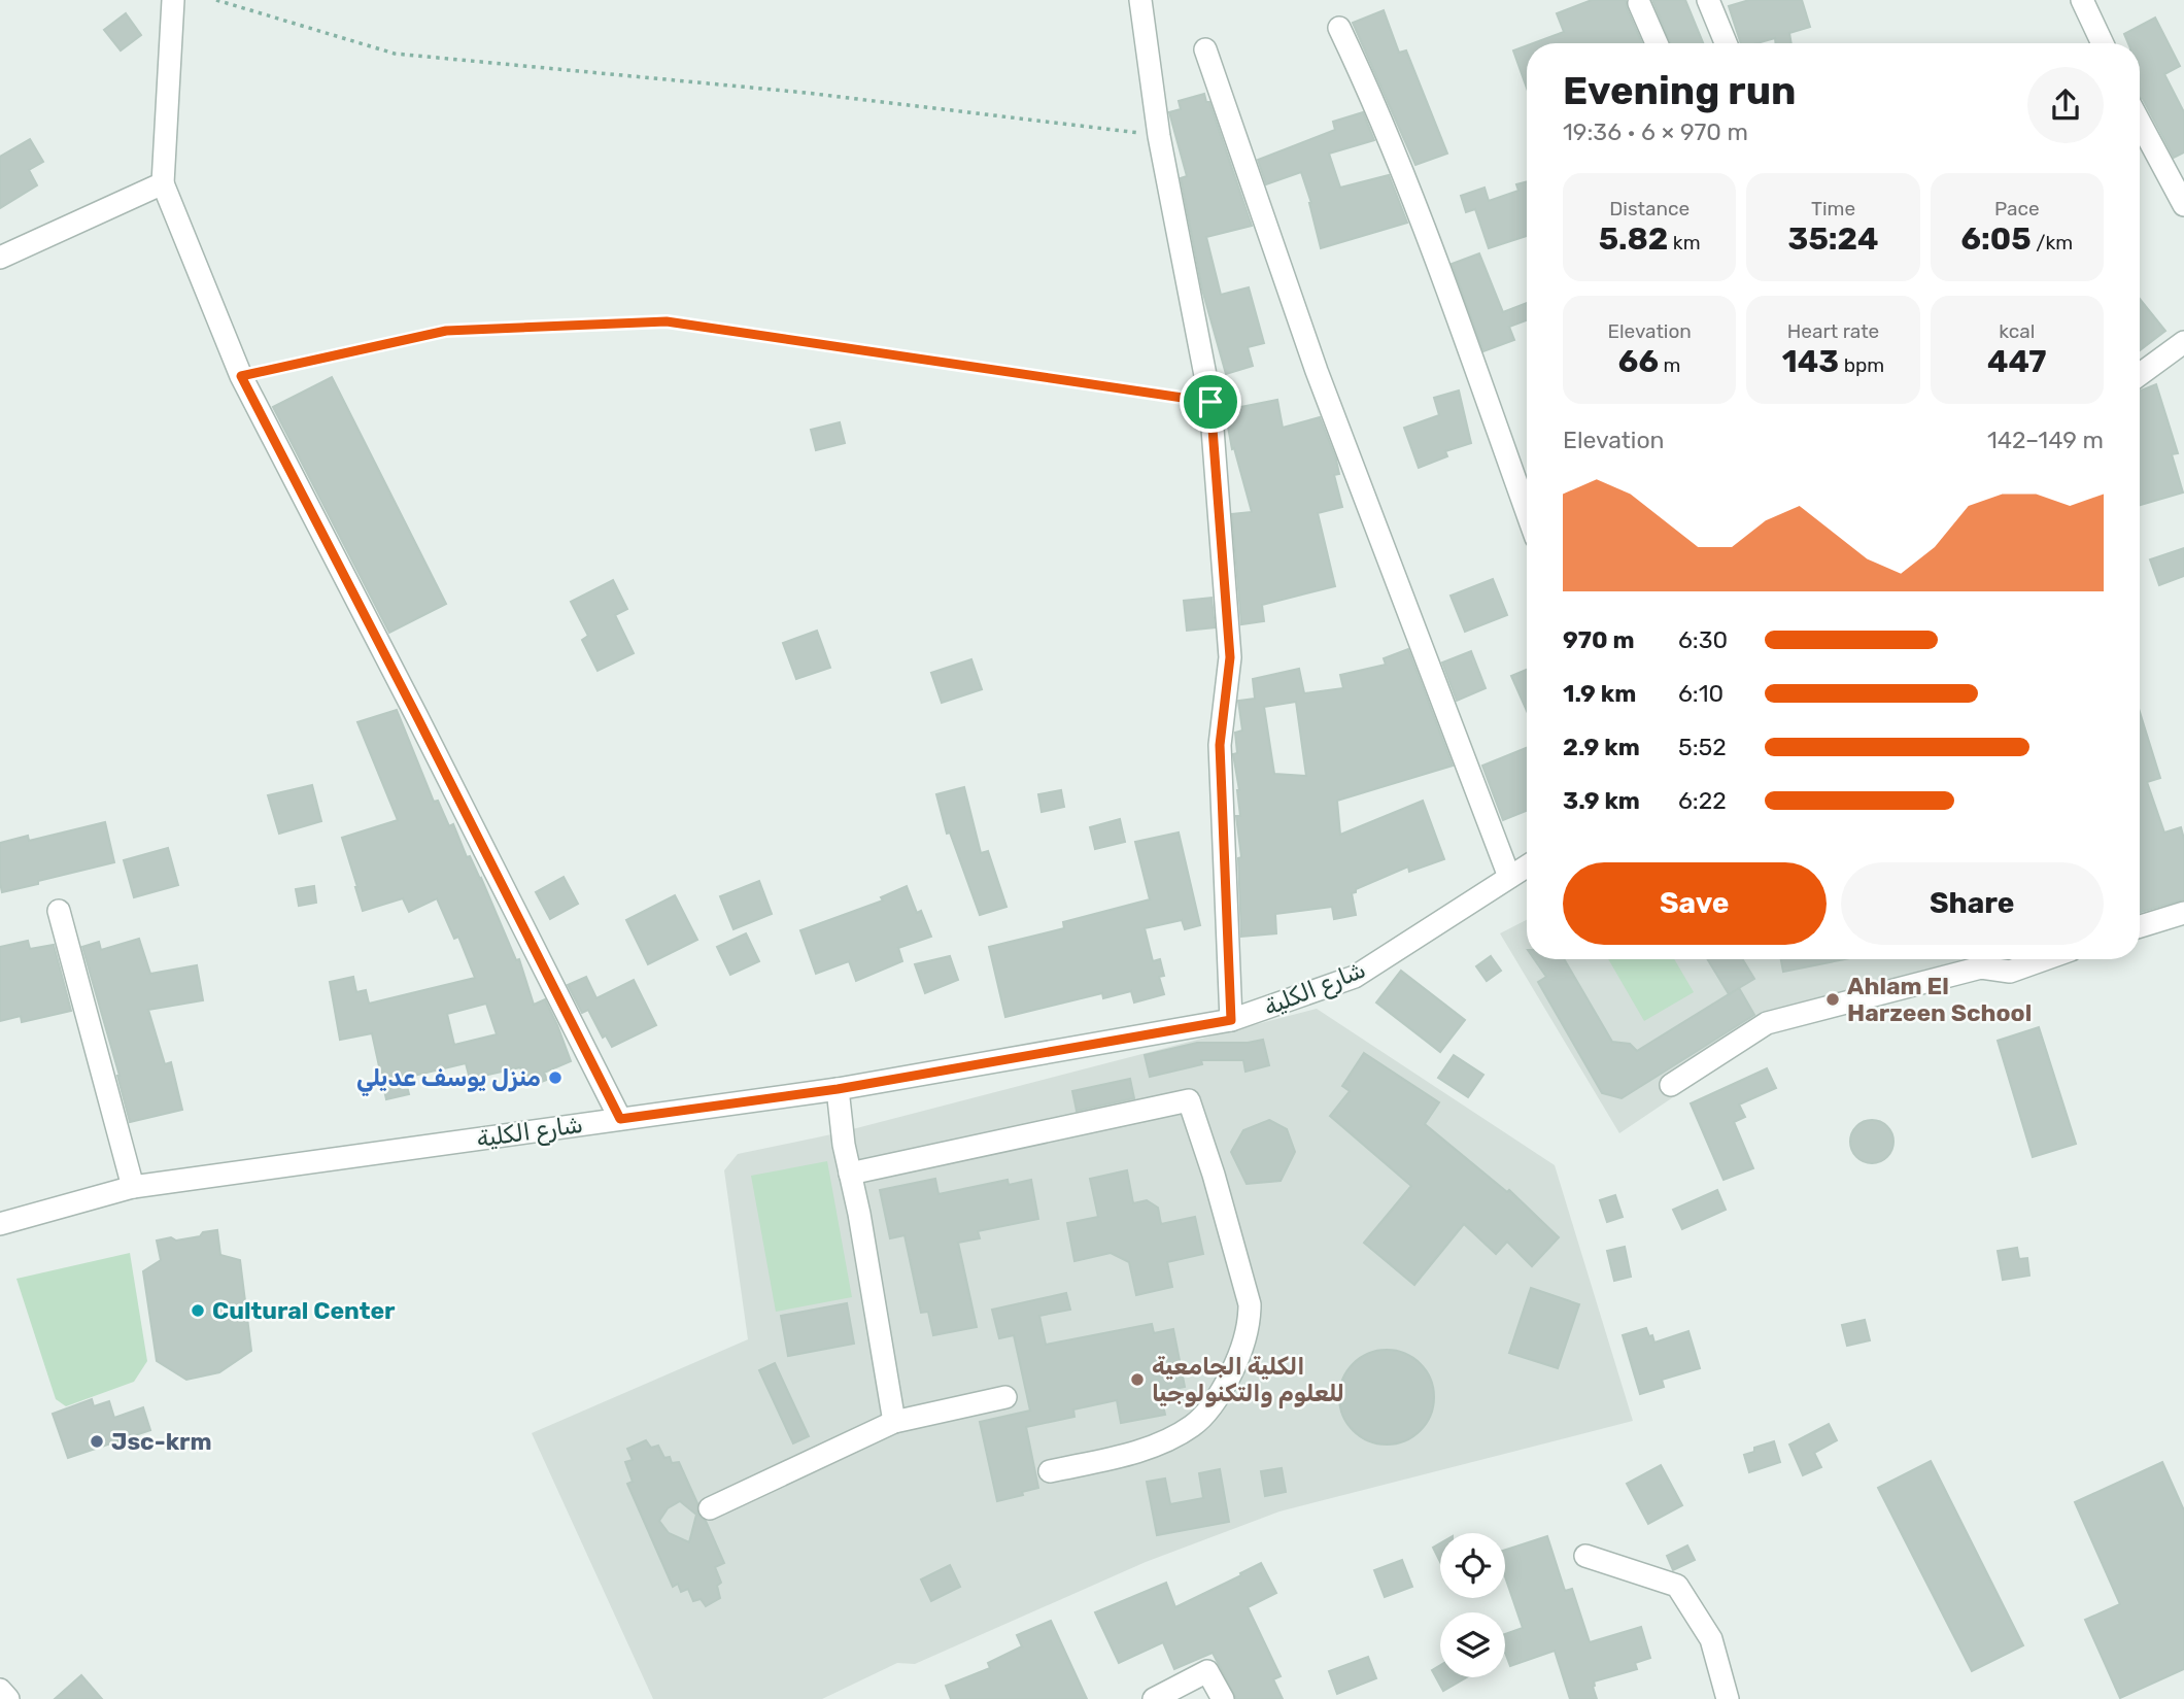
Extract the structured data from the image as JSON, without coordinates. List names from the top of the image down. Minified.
{"streets":{"street":["شارع الكلية"]},"places":["Ahlam El Harzeen School","منزل يوسف عديلي","Cultural Center","الكلية الجامعية للعلوم والتكنولوجيا","Jsc-krm"],"page":{"heading":["Evening run","19:36 · 6 × 970 m"],"stats":[["Distance","5.82 km"],["Time","35:24"],["Pace","6:05 /km"],["Elevation","66 m"],["Heart rate","143 bpm"],["kcal","447"]],"chart":["Elevation","142–149 m"],"list":[{"name":"970 m","note":"6:30"},{"name":"1.9 km","note":"6:10"},{"name":"2.9 km","note":"5:52"},{"name":"3.9 km","note":"6:22"}],"buttons":["Save","Share"]}}
